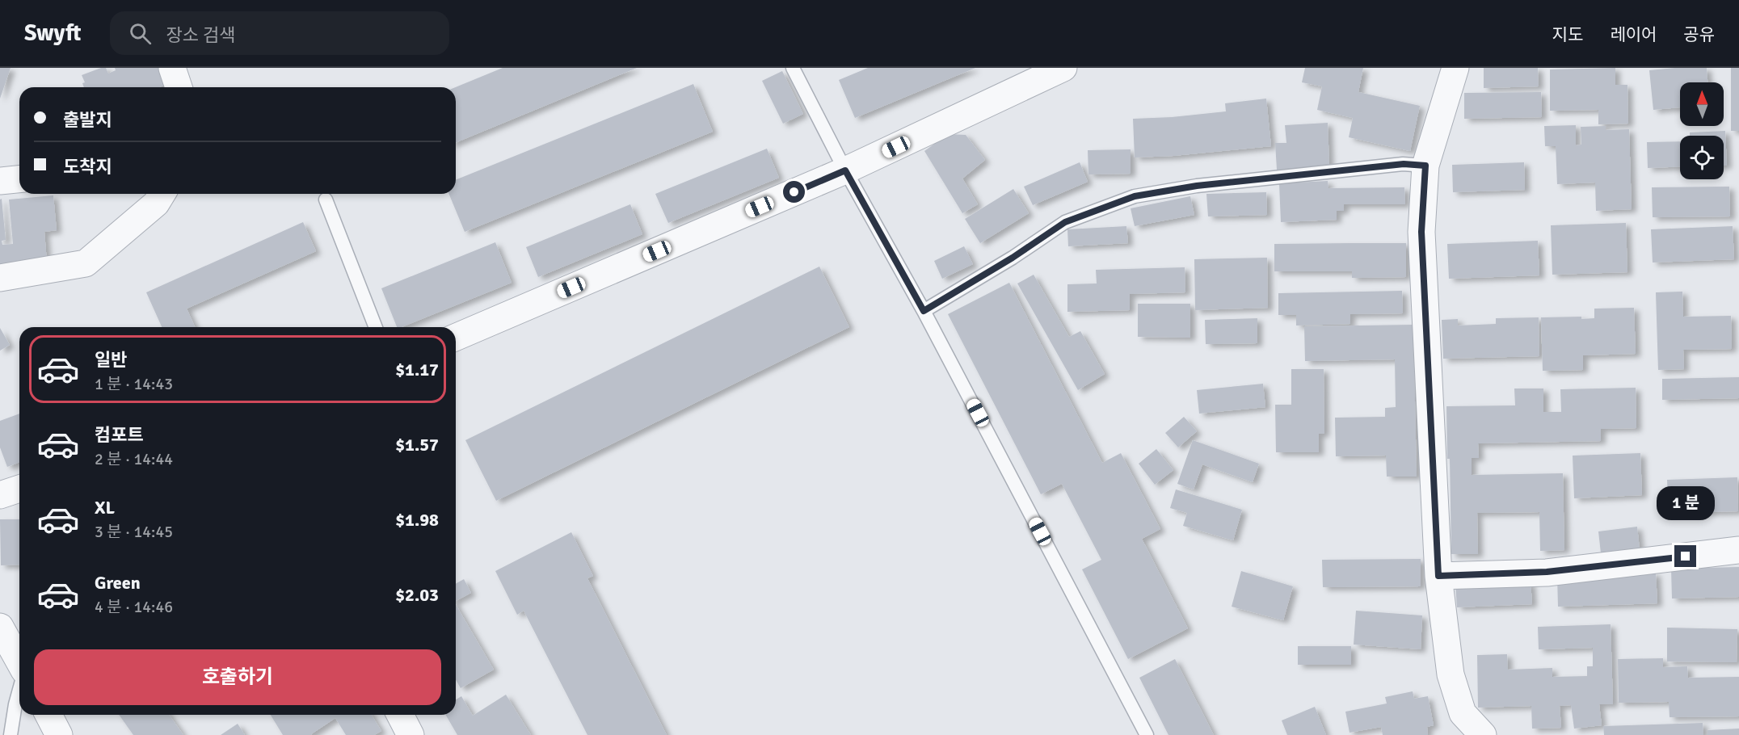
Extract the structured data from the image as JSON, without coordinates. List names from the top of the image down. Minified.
{"north":"top","page":{"header":"Swyft","search":"장소 검색","nav":["지도","레이어","공유"],"banner":["출발지","도착지"],"list":[{"name":"일반","note":"1 분 · 14:43","value":"$1.17"},{"name":"컴포트","note":"2 분 · 14:44","value":"$1.57"},{"name":"XL","note":"3 분 · 14:45","value":"$1.98"},{"name":"Green","note":"4 분 · 14:46","value":"$2.03"}],"bubble":"1 분","buttons":"호출하기"}}
